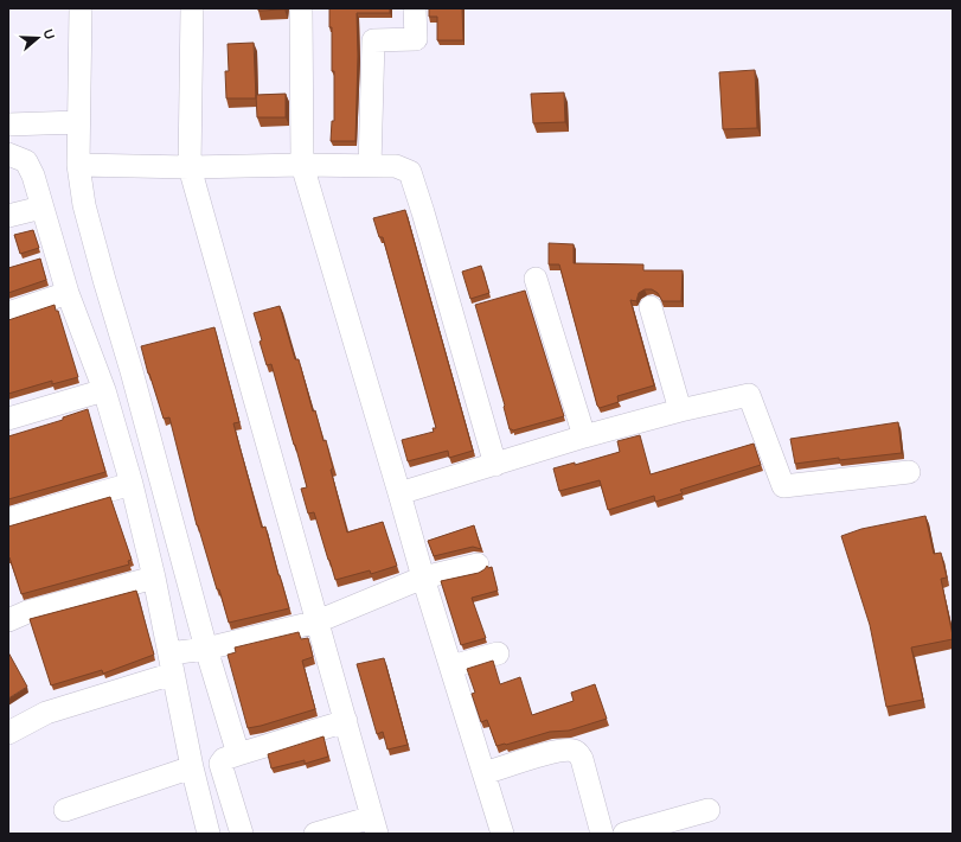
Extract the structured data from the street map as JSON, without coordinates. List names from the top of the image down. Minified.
{"north":"right"}
